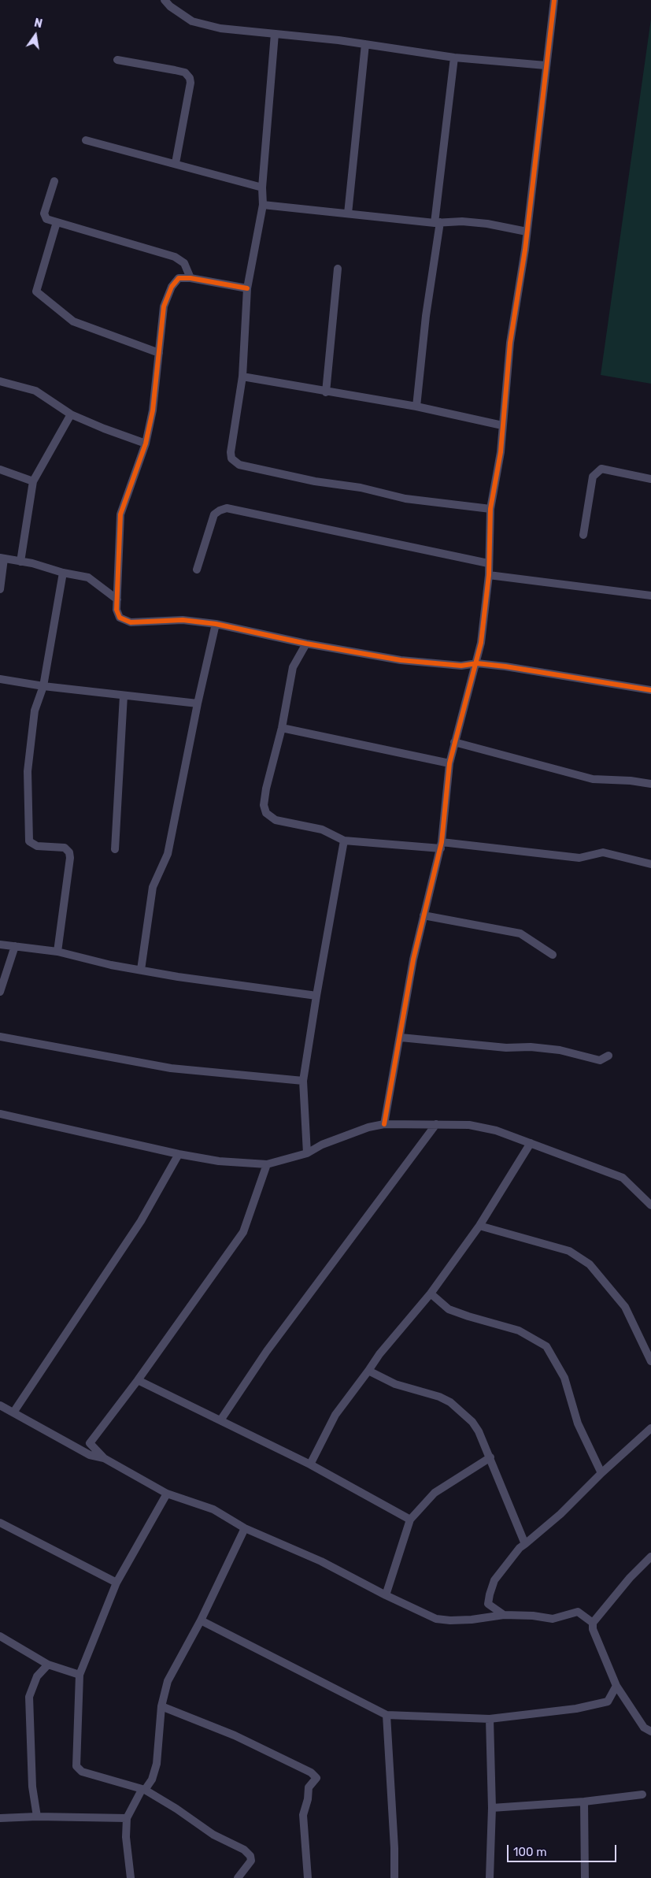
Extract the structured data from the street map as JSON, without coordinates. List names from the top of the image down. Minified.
{"scale_bar":"100 m","north":"top"}
